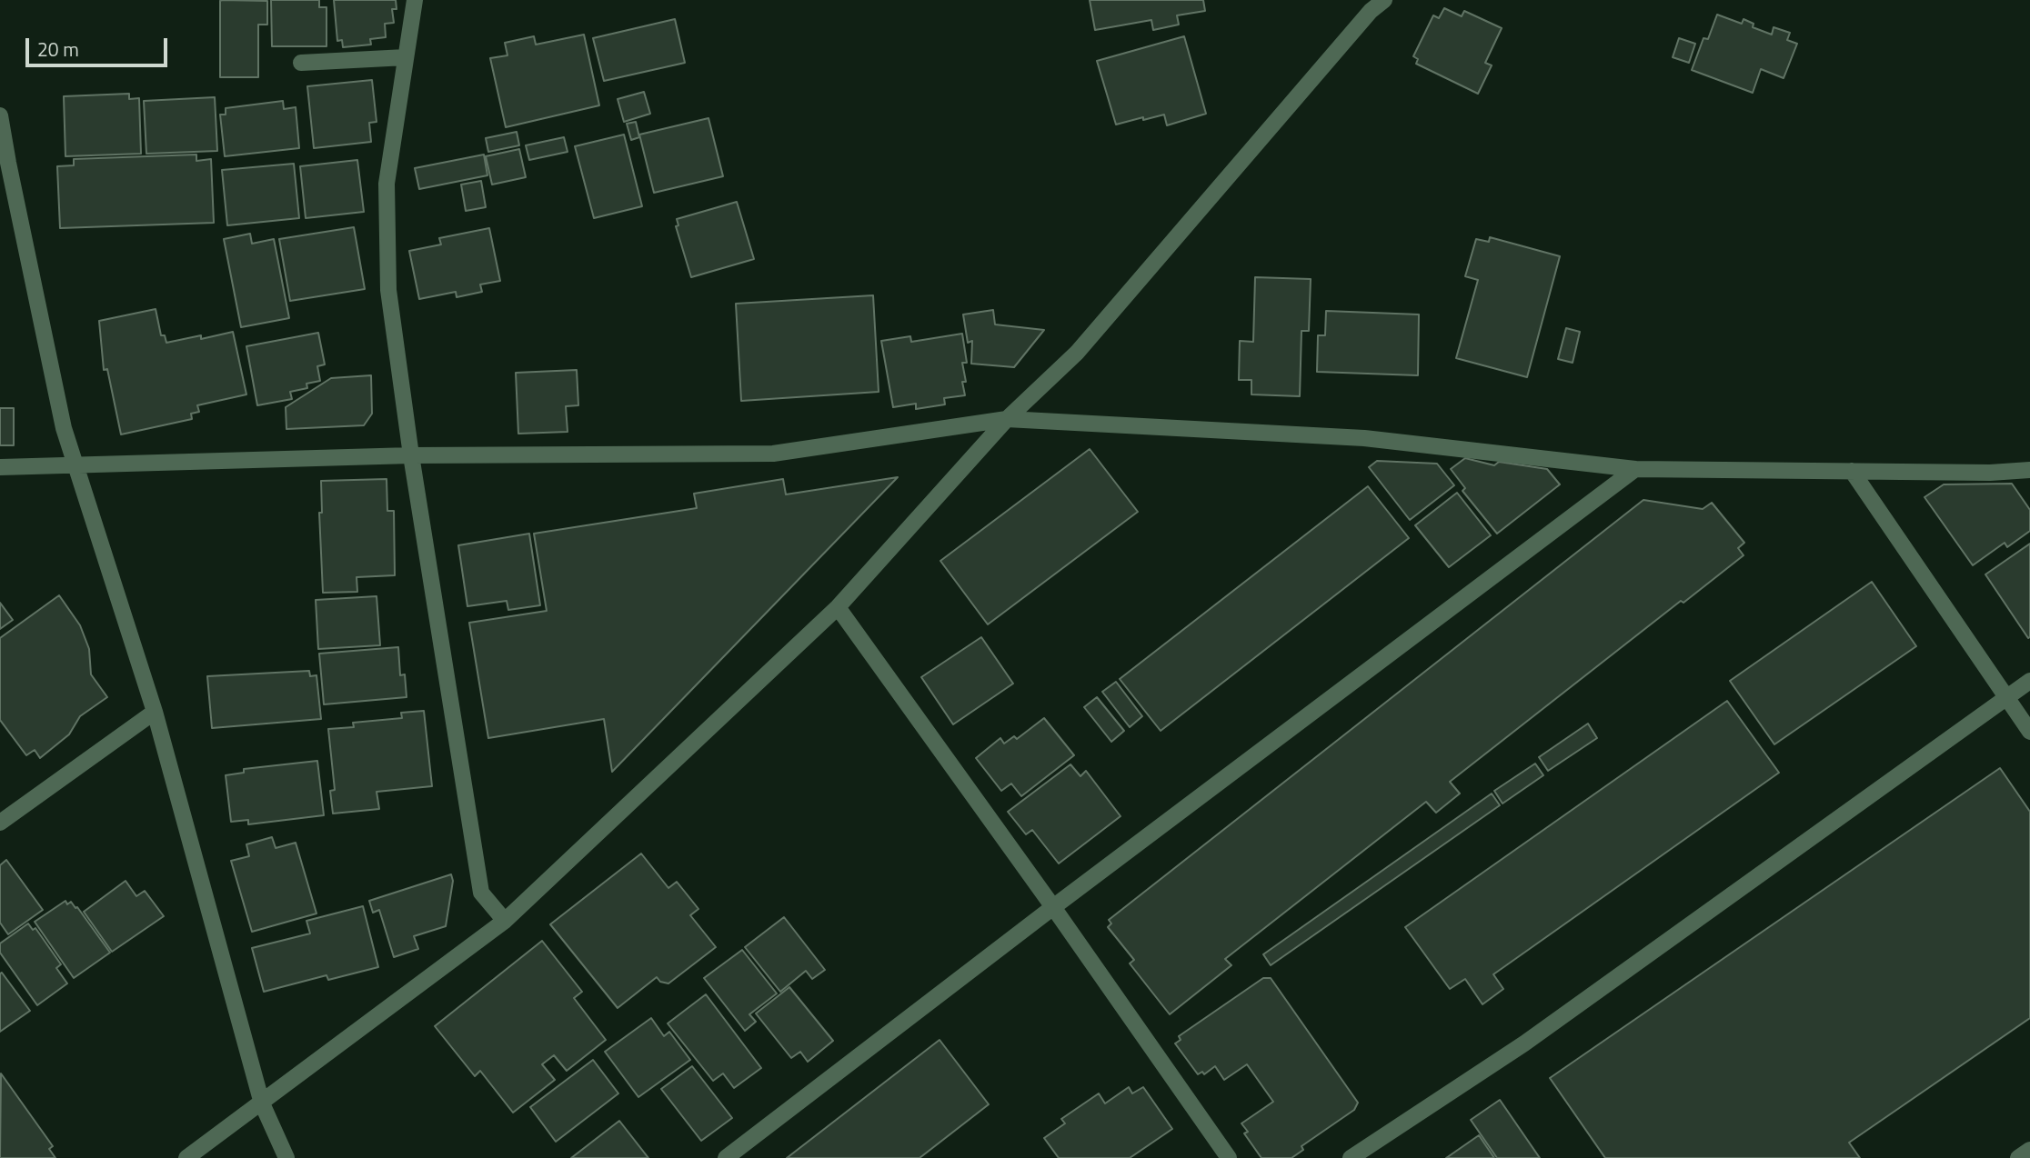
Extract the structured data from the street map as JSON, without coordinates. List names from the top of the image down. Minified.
{"scale_bar":"20 m"}
